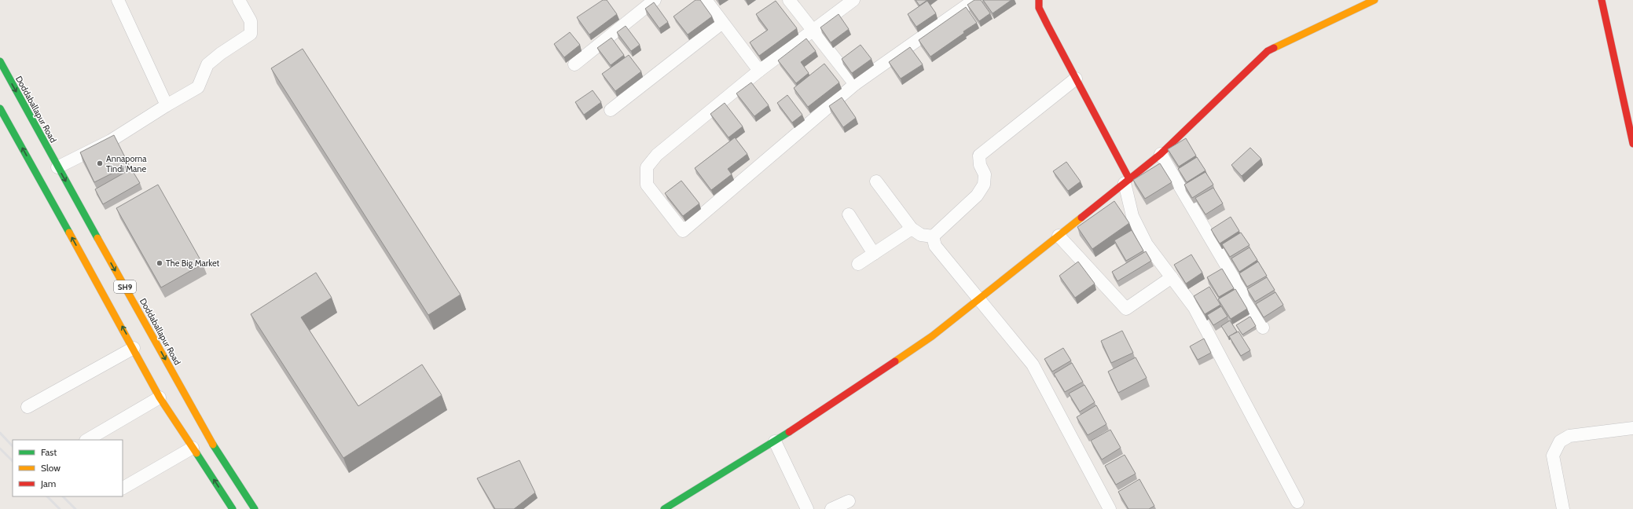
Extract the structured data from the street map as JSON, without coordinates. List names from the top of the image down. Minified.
{"streets":{"main road":["Doddaballapur Road","SH9"]},"places":["Annaporna Tindi Mane","The Big Market"],"legend":["Fast","Slow","Jam"]}
